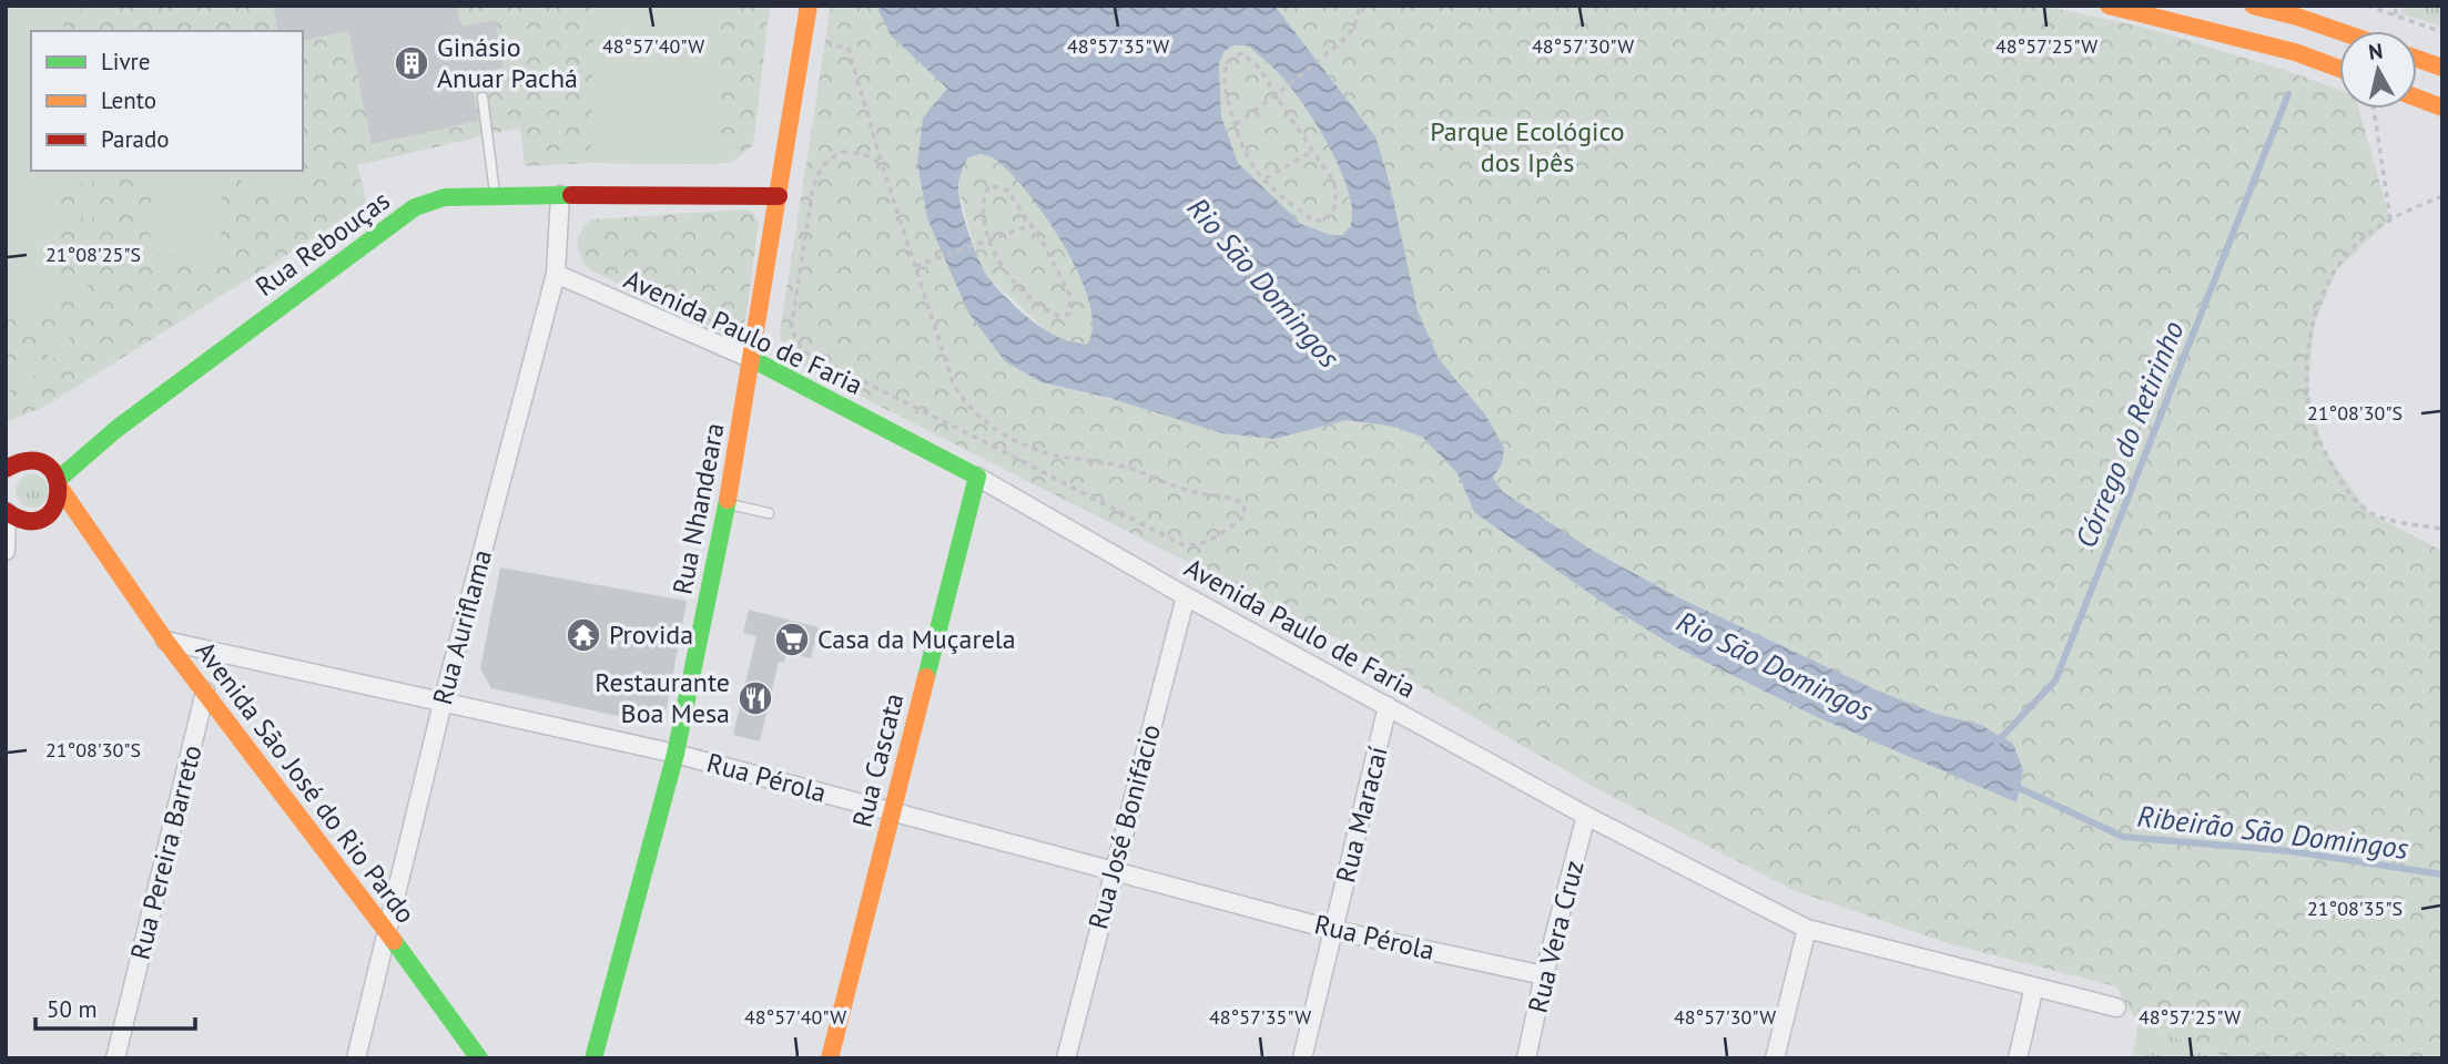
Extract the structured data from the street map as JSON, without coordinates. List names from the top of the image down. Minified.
{"streets":{"street":["Rua Rebouças","Avenida Paulo de Faria","Rua Nhandeara","Rua Auriflama","Rua Cascata","Rua Pérola","Avenida São José do Rio Pardo","Rua Maracaí","Rua José Bonifácio","Rua Pereira Barreto","Rua Vera Cruz"]},"crossings":[["Rua Rebouças","Rua Nhandeara"],["Rua Rebouças","Rua Auriflama"],["Rua Rebouças","Avenida São José do Rio Pardo"],["Avenida Paulo de Faria","Rua Nhandeara"],["Avenida Paulo de Faria","Rua Auriflama"],["Avenida Paulo de Faria","Rua Cascata"],["Avenida Paulo de Faria","Rua Maracaí"],["Avenida Paulo de Faria","Rua José Bonifácio"],["Avenida Paulo de Faria","Rua Vera Cruz"],["Rua Nhandeara","Rua Pérola"],["Rua Auriflama","Rua Pérola"],["Rua Auriflama","Avenida São José do Rio Pardo"],["Rua Cascata","Rua Pérola"],["Rua Pérola","Avenida São José do Rio Pardo"],["Rua Pérola","Rua Maracaí"],["Rua Pérola","Rua José Bonifácio"],["Rua Pérola","Rua Vera Cruz"],["Avenida São José do Rio Pardo","Rua Pereira Barreto"]],"water":["Rio São Domingos","Córrego do Retirinho","Ribeirão São Domingos"],"parks":["Parque Ecológico dos Ipês"],"places":{"building":["Ginásio Anuar Pachá"],"temple":["Provida"],"supermarket":["Casa da Muçarela"],"restaurant":["Restaurante Boa Mesa"]},"legend":["Livre","Lento","Parado"],"scale_bar":"50 m","north":"top","coordinates":["48°57'40\"W","48°57'35\"W","48°57'30\"W","48°57'25\"W","21°08'25\"S","21°08'30\"S","21°08'35\"S"]}
